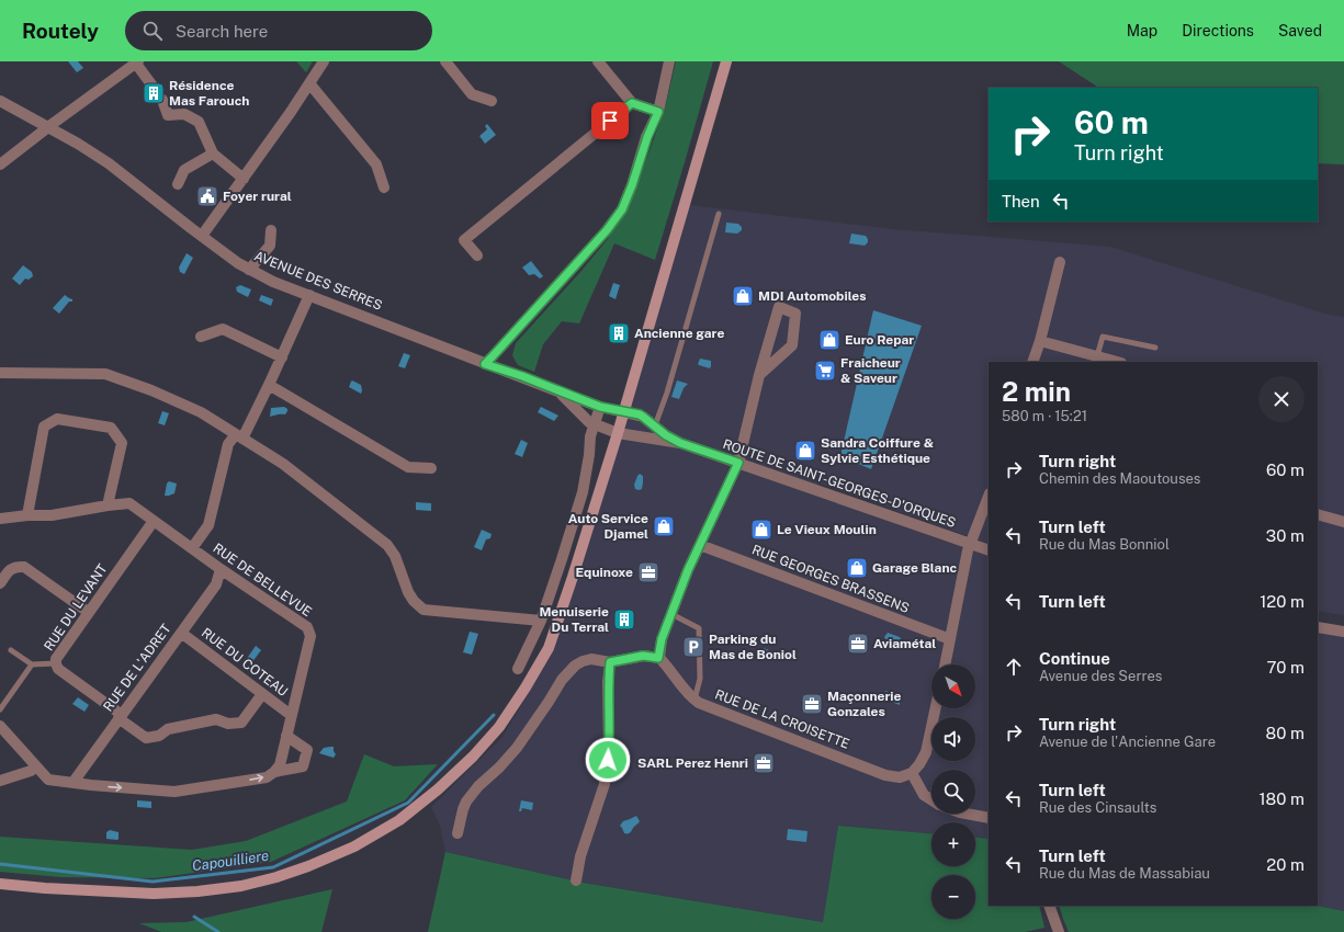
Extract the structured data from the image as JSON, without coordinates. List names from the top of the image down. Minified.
{"streets":{"street":["AVENUE DES SERRES","ROUTE DE SAINT-GEORGES-D'ORQUES","RUE GEORGES BRASSENS","RUE DE BELLEVUE","RUE DU LEVANT","RUE DU COTEAU","RUE DE L'ADRET","RUE DE LA CROISETTE"]},"crossings":[["AVENUE DES SERRES","ROUTE DE SAINT-GEORGES-D'ORQUES"],["RUE DE BELLEVUE","RUE DU LEVANT"],["RUE DE BELLEVUE","RUE DU COTEAU"],["RUE DE BELLEVUE","RUE DE L'ADRET"],["RUE DU LEVANT","RUE DU COTEAU"],["RUE DU LEVANT","RUE DE L'ADRET"],["RUE DU COTEAU","RUE DE L'ADRET"]],"water":["Capouilliere"],"places":{"building":["Résidence Mas Farouch","Ancienne gare","Menuiserie Du Terral"],"public building":["Foyer rural"],"shop":["MDI Automobiles","Euro Repar","Sandra Coiffure & Sylvie Esthétique","Auto Service Djamel","Le Vieux Moulin","Garage Blanc"],"supermarket":["Fraicheur & Saveur"],"office":["Equinoxe","Aviamétal","Maçonnerie Gonzales","SARL Perez Henri"],"parking":["Parking du Mas de Boniol"]},"north":"bottom right","page":{"header":"Routely","search":"Search here","nav":["Map","Directions","Saved"],"turn":["60 m","Turn right"],"then":"Then","heading":["2 min","580 m · 15:21"],"list":[{"name":"Turn right","note":"Chemin des Maoutouses","value":"60 m"},{"name":"Turn left","note":"Rue du Mas Bonniol","value":"30 m"},{"name":"Turn left","value":"120 m"},{"name":"Continue","note":"Avenue des Serres","value":"70 m"},{"name":"Turn right","note":"Avenue de l'Ancienne Gare","value":"80 m"},{"name":"Turn left","note":"Rue des Cinsaults","value":"180 m"},{"name":"Turn left","note":"Rue du Mas de Massabiau","value":"20 m"}],"map_buttons":["+","−"]}}
